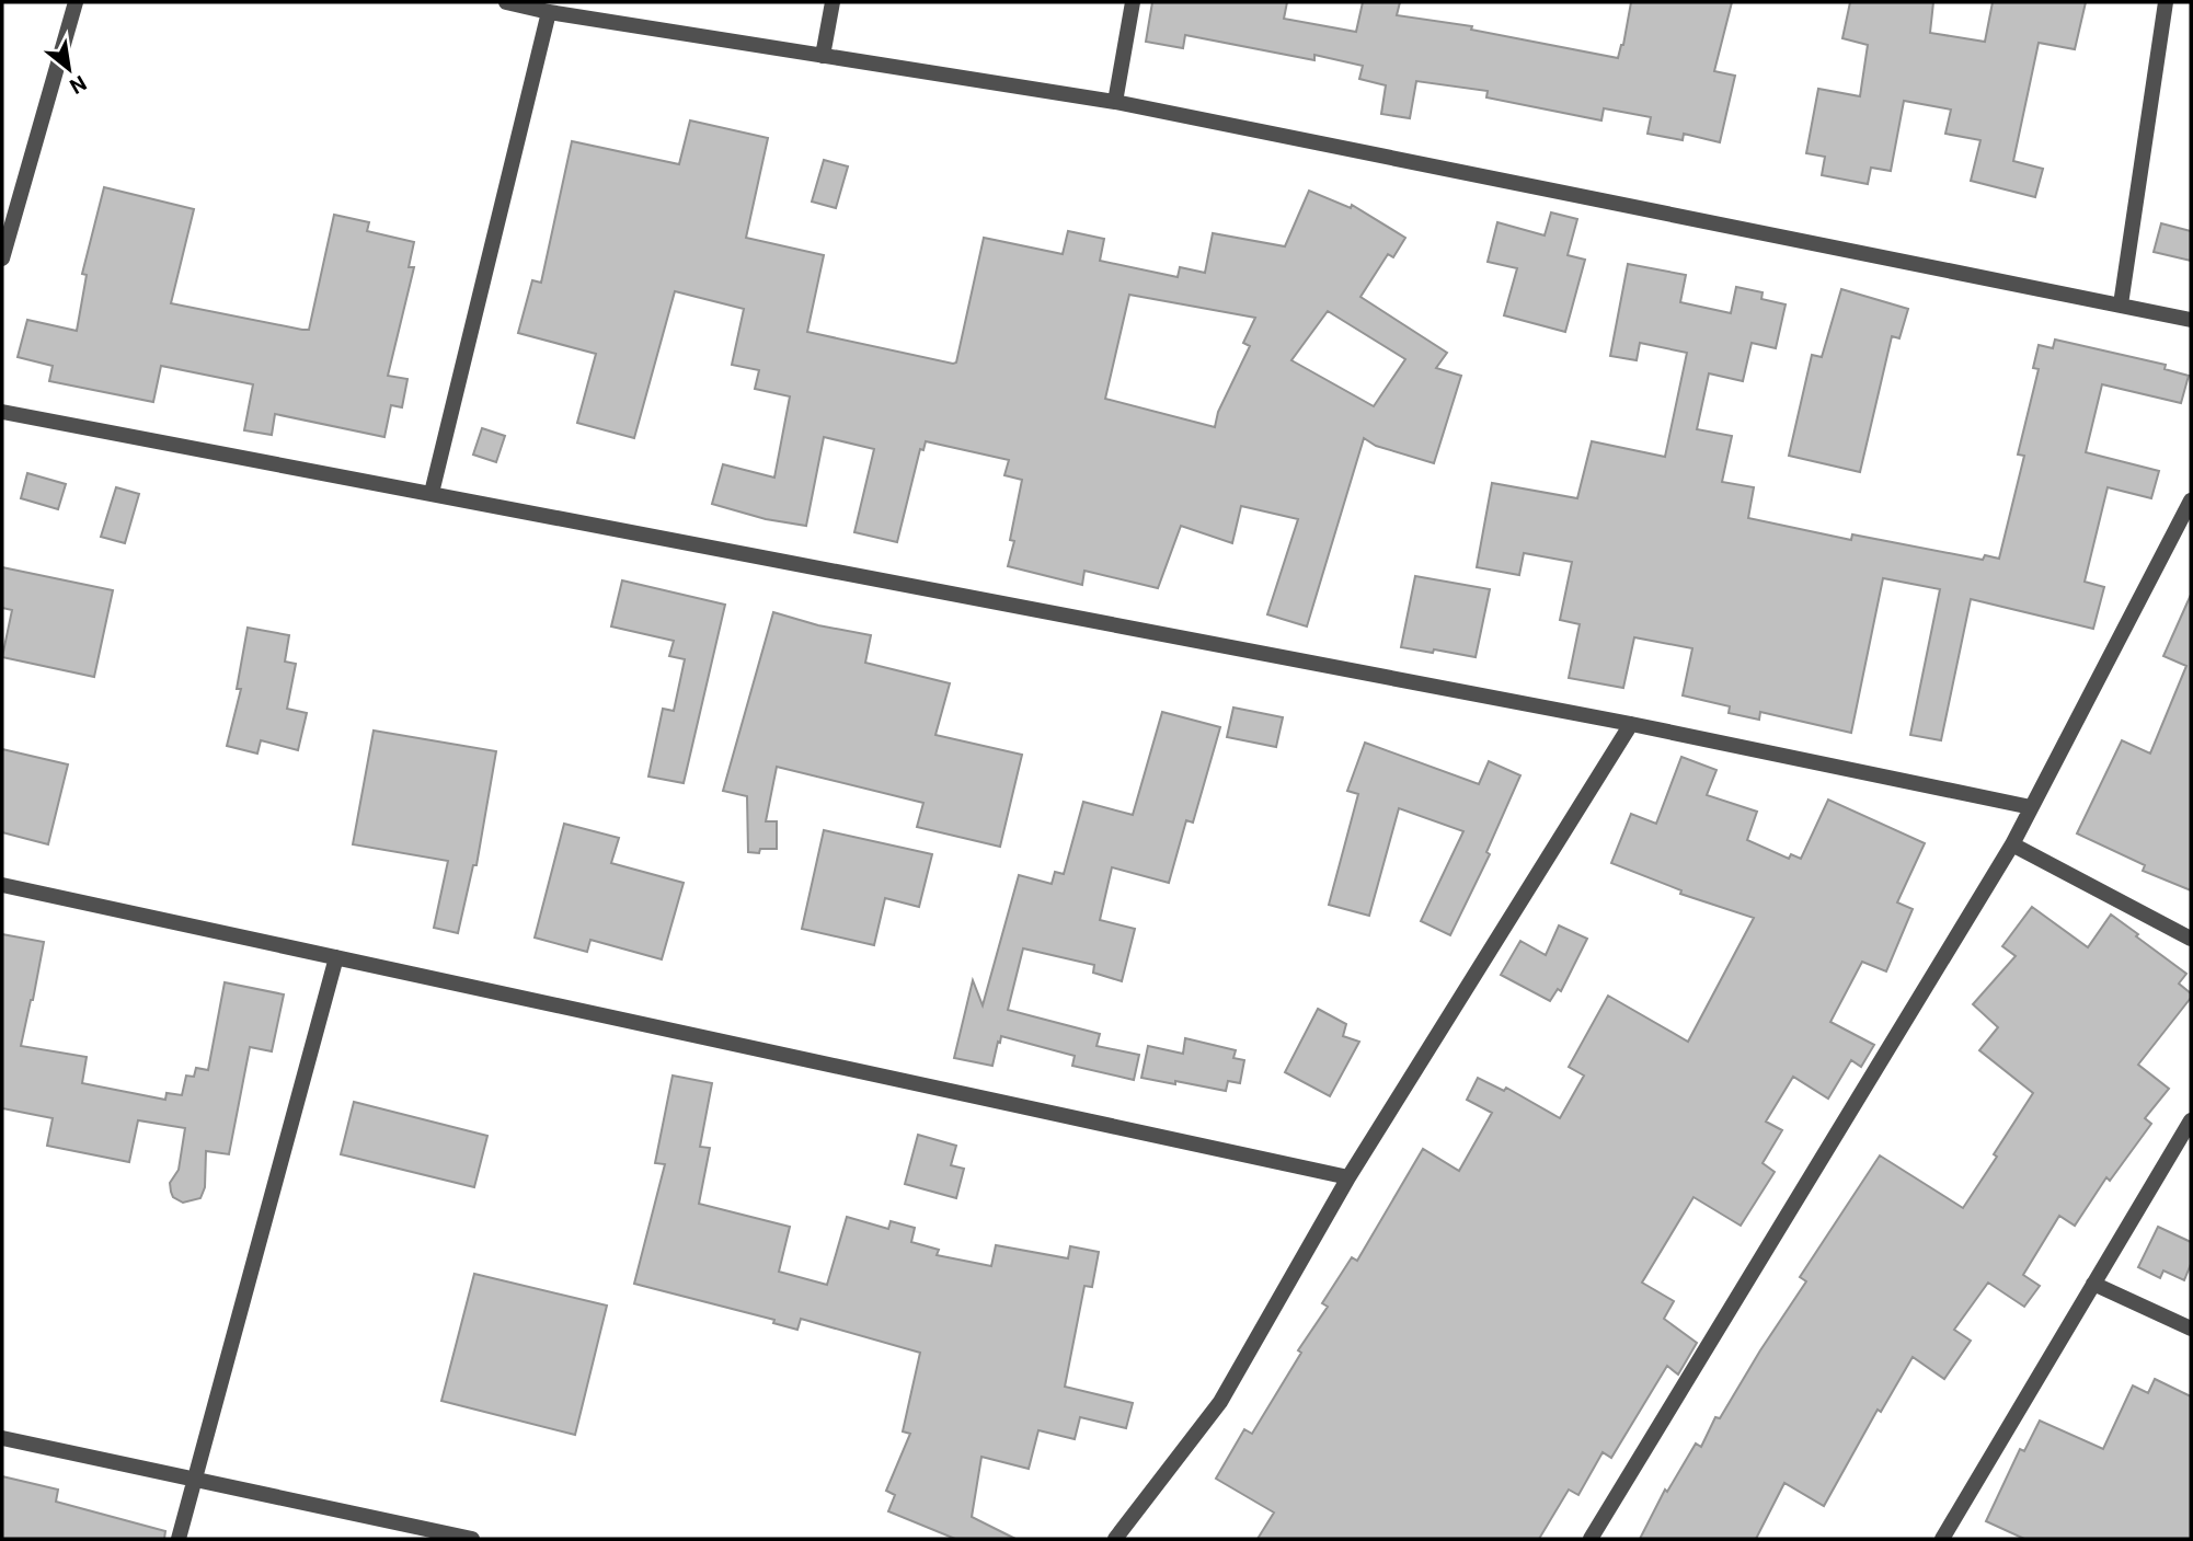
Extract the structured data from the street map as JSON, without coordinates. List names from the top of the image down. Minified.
{"north":"bottom right"}
